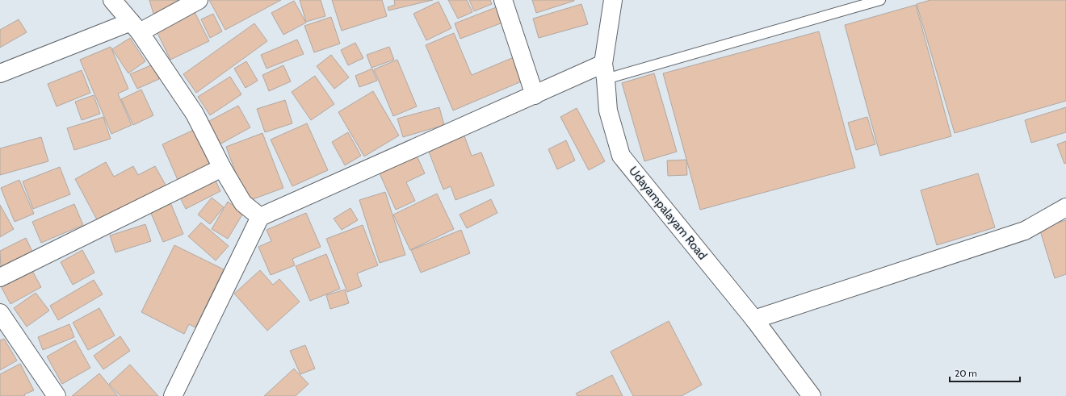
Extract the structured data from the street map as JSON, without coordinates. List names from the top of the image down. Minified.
{"streets":{"street":["Udayampalayam Road"]},"scale_bar":"20 m"}
